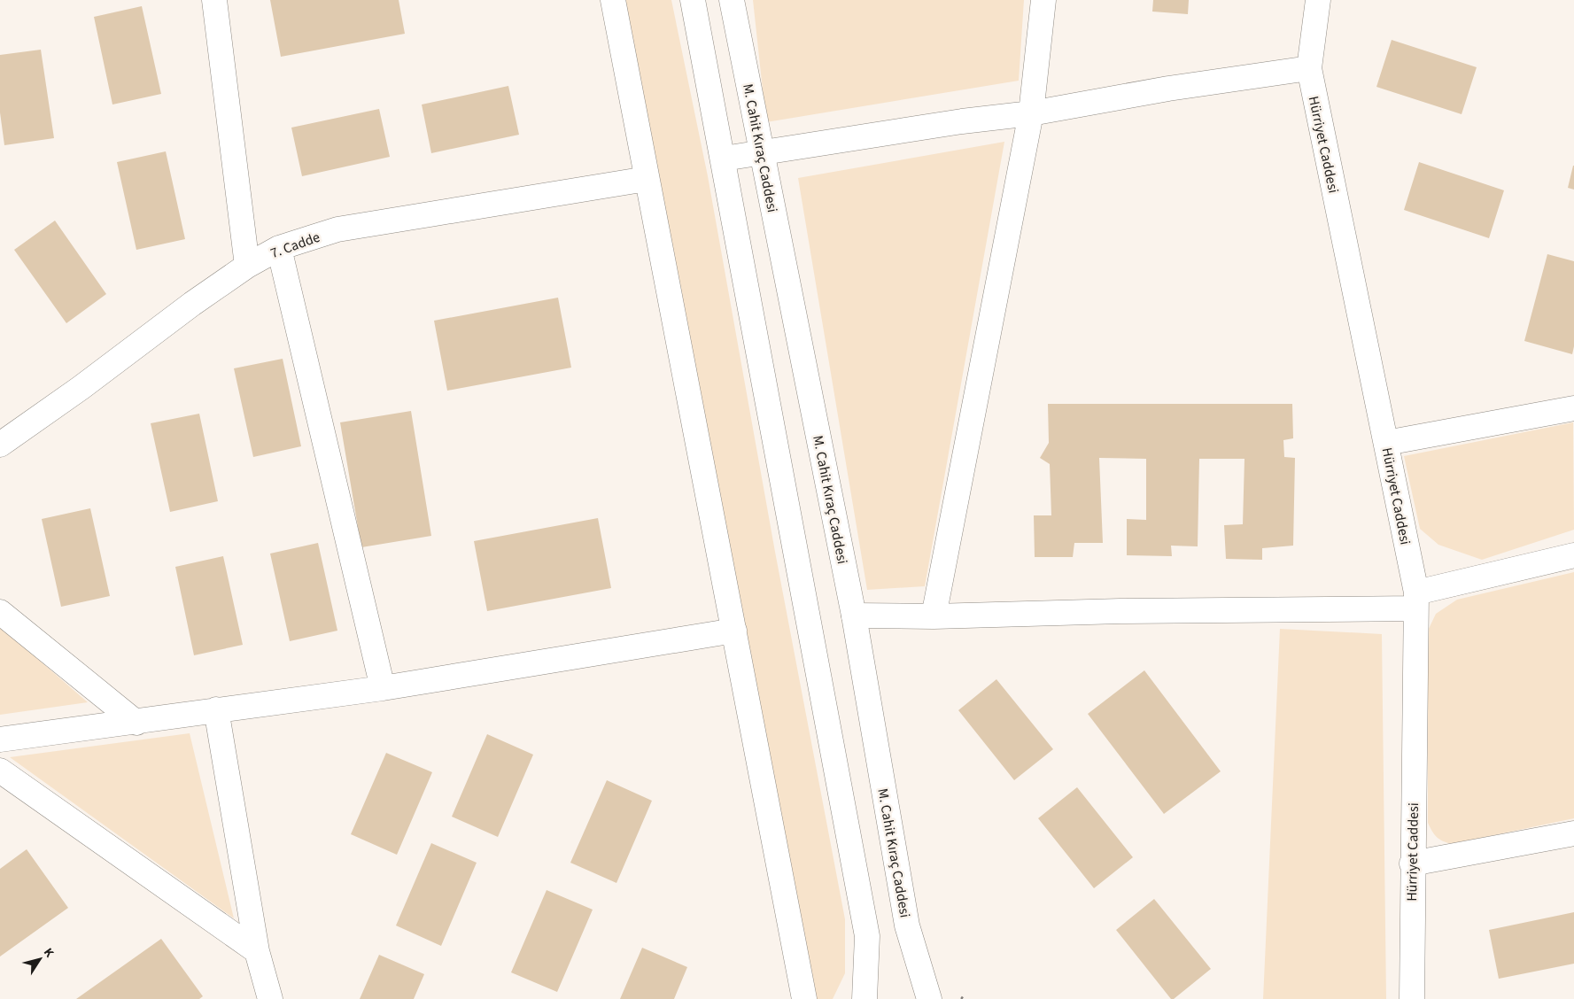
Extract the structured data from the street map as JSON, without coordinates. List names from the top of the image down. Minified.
{"streets":{"street":["Hürriyet Caddesi","M. Cahit Kıraç Caddesi","7. Cadde"]},"north":"top right"}
